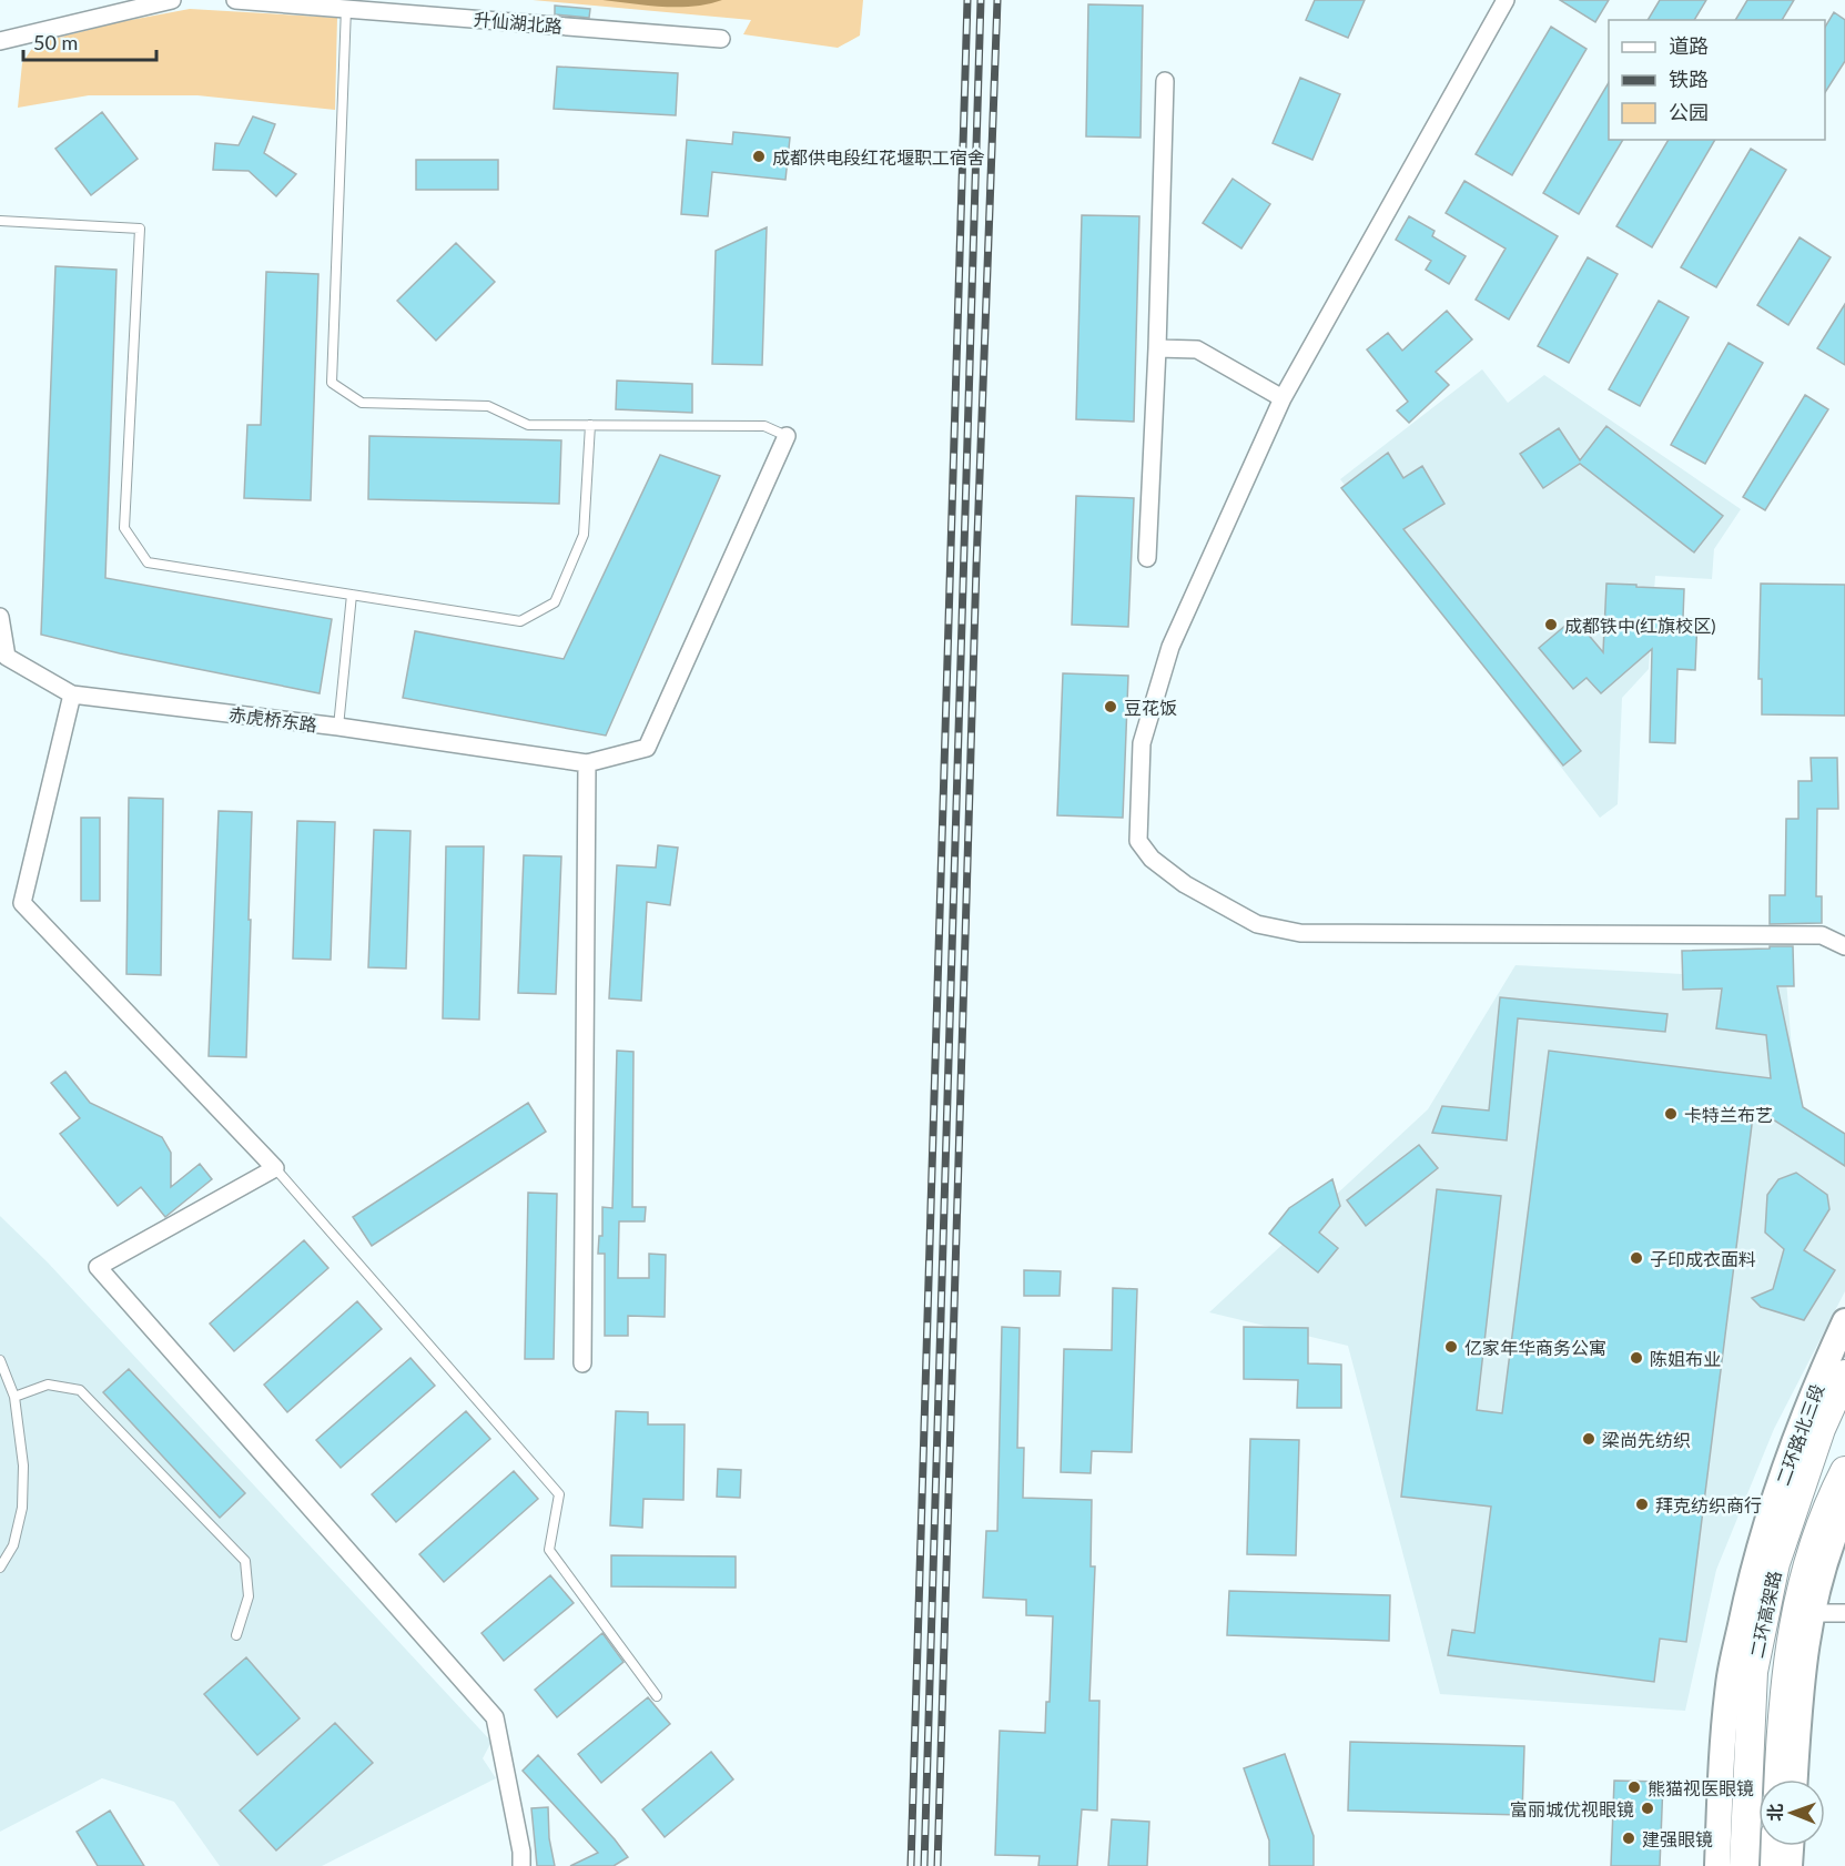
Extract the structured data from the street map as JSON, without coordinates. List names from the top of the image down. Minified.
{"streets":{"highway":["二环高架路"],"main road":["二环路北三段"],"street":["升仙湖北路","赤虎桥东路"]},"places":["成都供电段红花堰职工宿舍","成都铁中(红旗校区)","豆花饭","卡特兰布艺","子印成衣面料","亿家年华商务公寓","陈姐布业","梁尚先纺织","拜克纺织商行","熊猫视医眼镜","富丽城优视眼镜","建强眼镜"],"legend":["道路","铁路","公园"],"scale_bar":"50 m","north":"left"}
